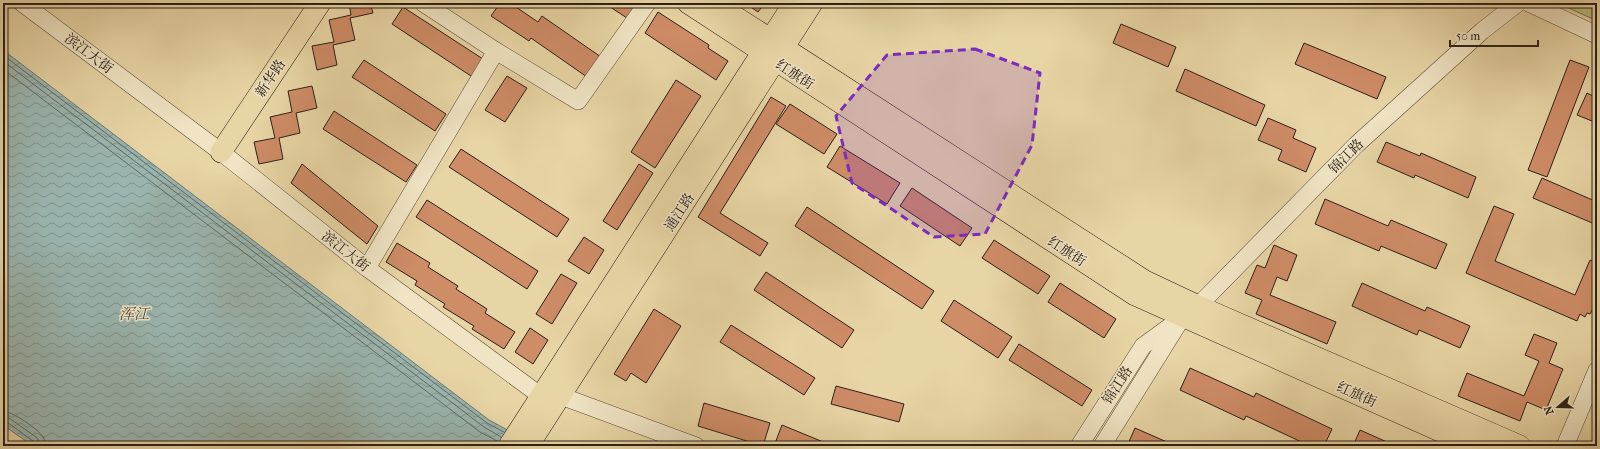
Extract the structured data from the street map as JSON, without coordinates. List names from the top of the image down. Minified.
{"streets":{"main road":["红旗街","新华路","通江路"],"street":["滨江大街","锦江路"]},"crossings":[["滨江大街","新华路"],["滨江大街","通江路"],["红旗街","锦江路"],["红旗街","通江路"]],"water":["浑江"],"scale_bar":"50 m","north":"left"}
